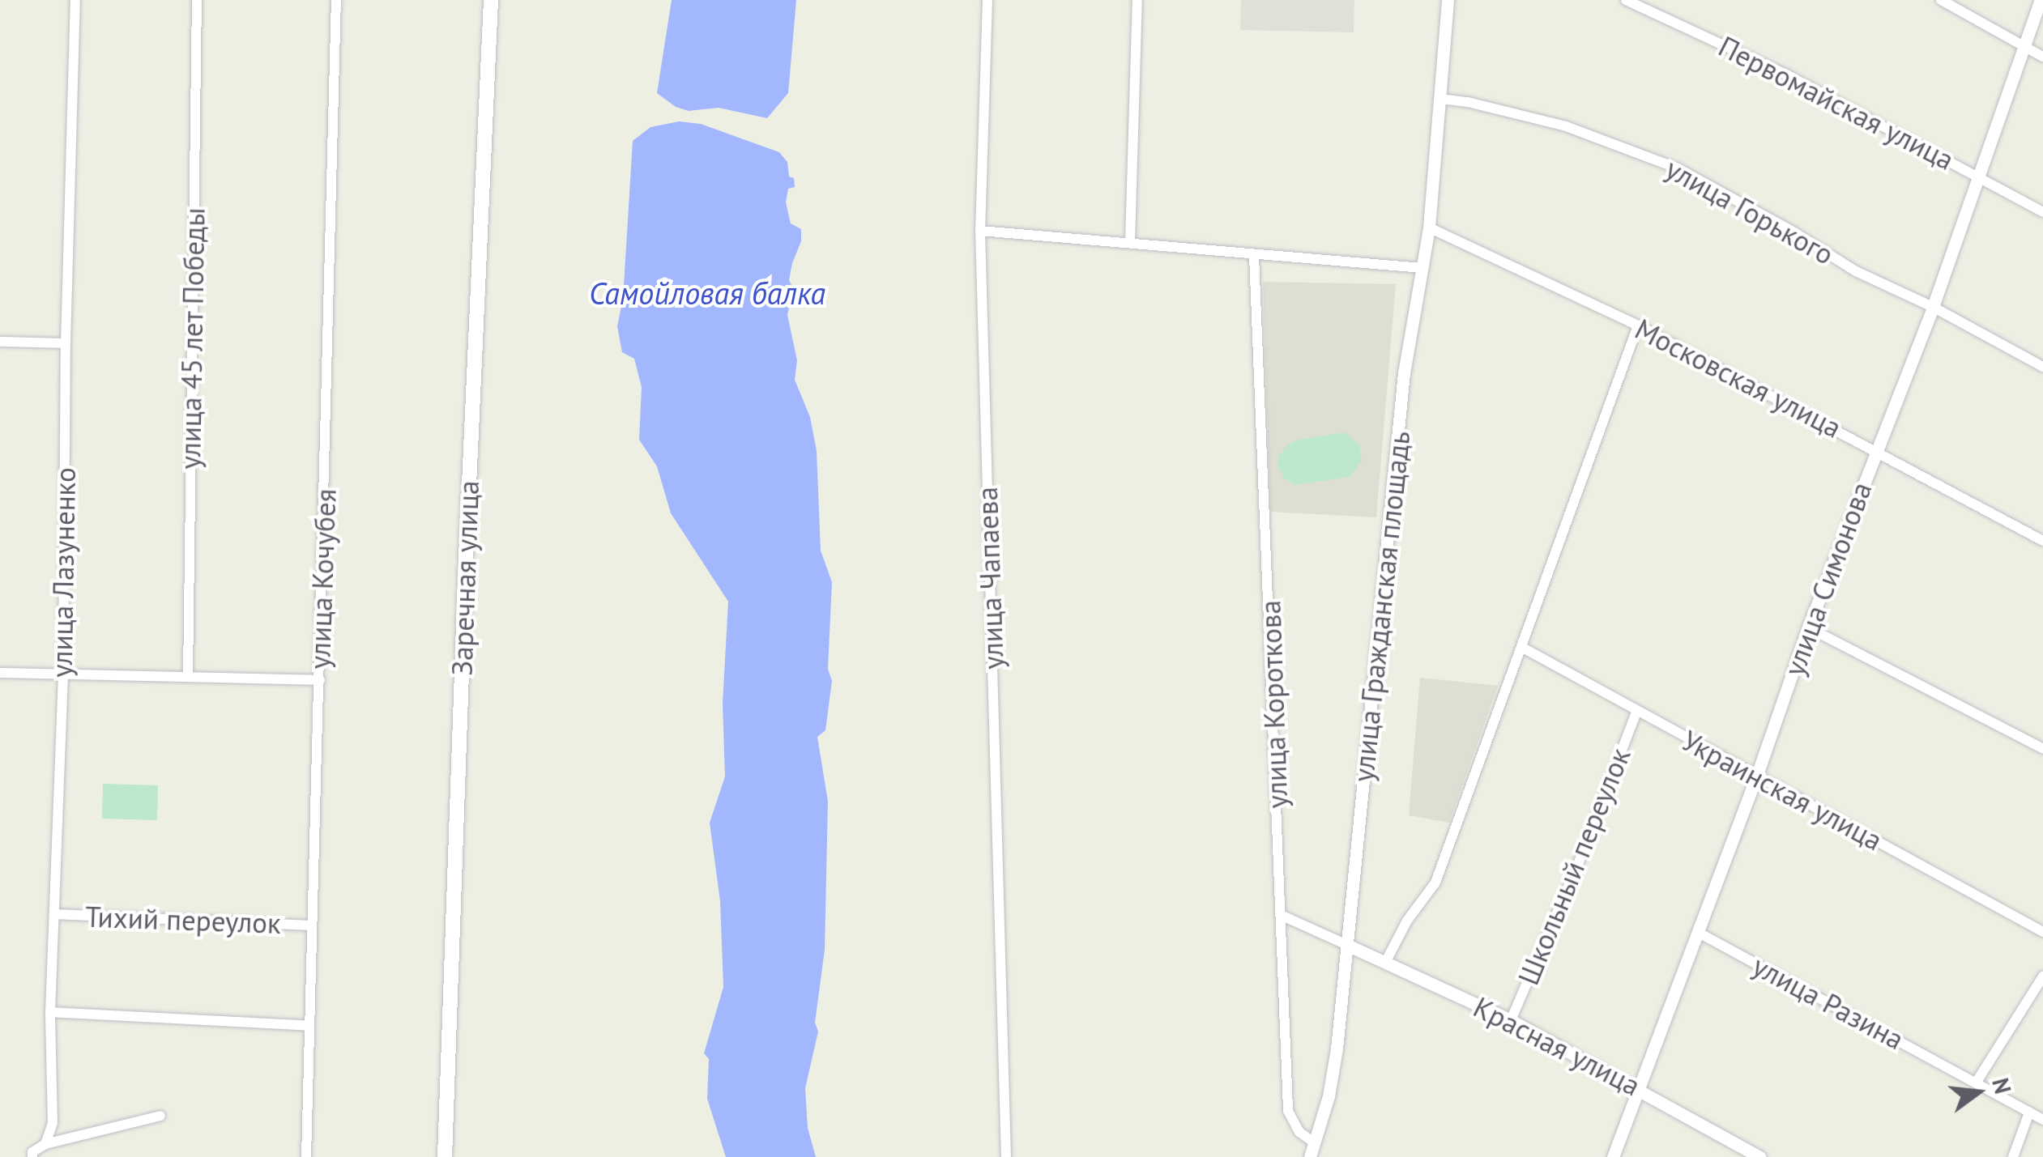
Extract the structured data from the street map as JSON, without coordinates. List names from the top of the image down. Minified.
{"streets":{"main road":["Заречная улица"],"street":["Первомайская улица","улица Горького","улица 45 лет Победы","Московская улица","улица Лазуненко","улица Чапаева","улица Кочубея","улица Симонова","улица Гражданская площадь","улица Короткова","Украинская улица","Школьный переулок","Тихий переулок","улица Разина","Красная улица"]},"crossings":[["Первомайская улица","улица Симонова"],["улица Горького","улица Симонова"],["Московская улица","улица Симонова"],["улица Лазуненко","Тихий переулок"],["улица Кочубея","Тихий переулок"],["улица Симонова","Украинская улица"],["улица Симонова","улица Разина"],["улица Симонова","Красная улица"],["улица Гражданская площадь","Красная улица"],["Украинская улица","Школьный переулок"],["Школьный переулок","Красная улица"]],"water":["Самойловая балка"],"north":"right"}
